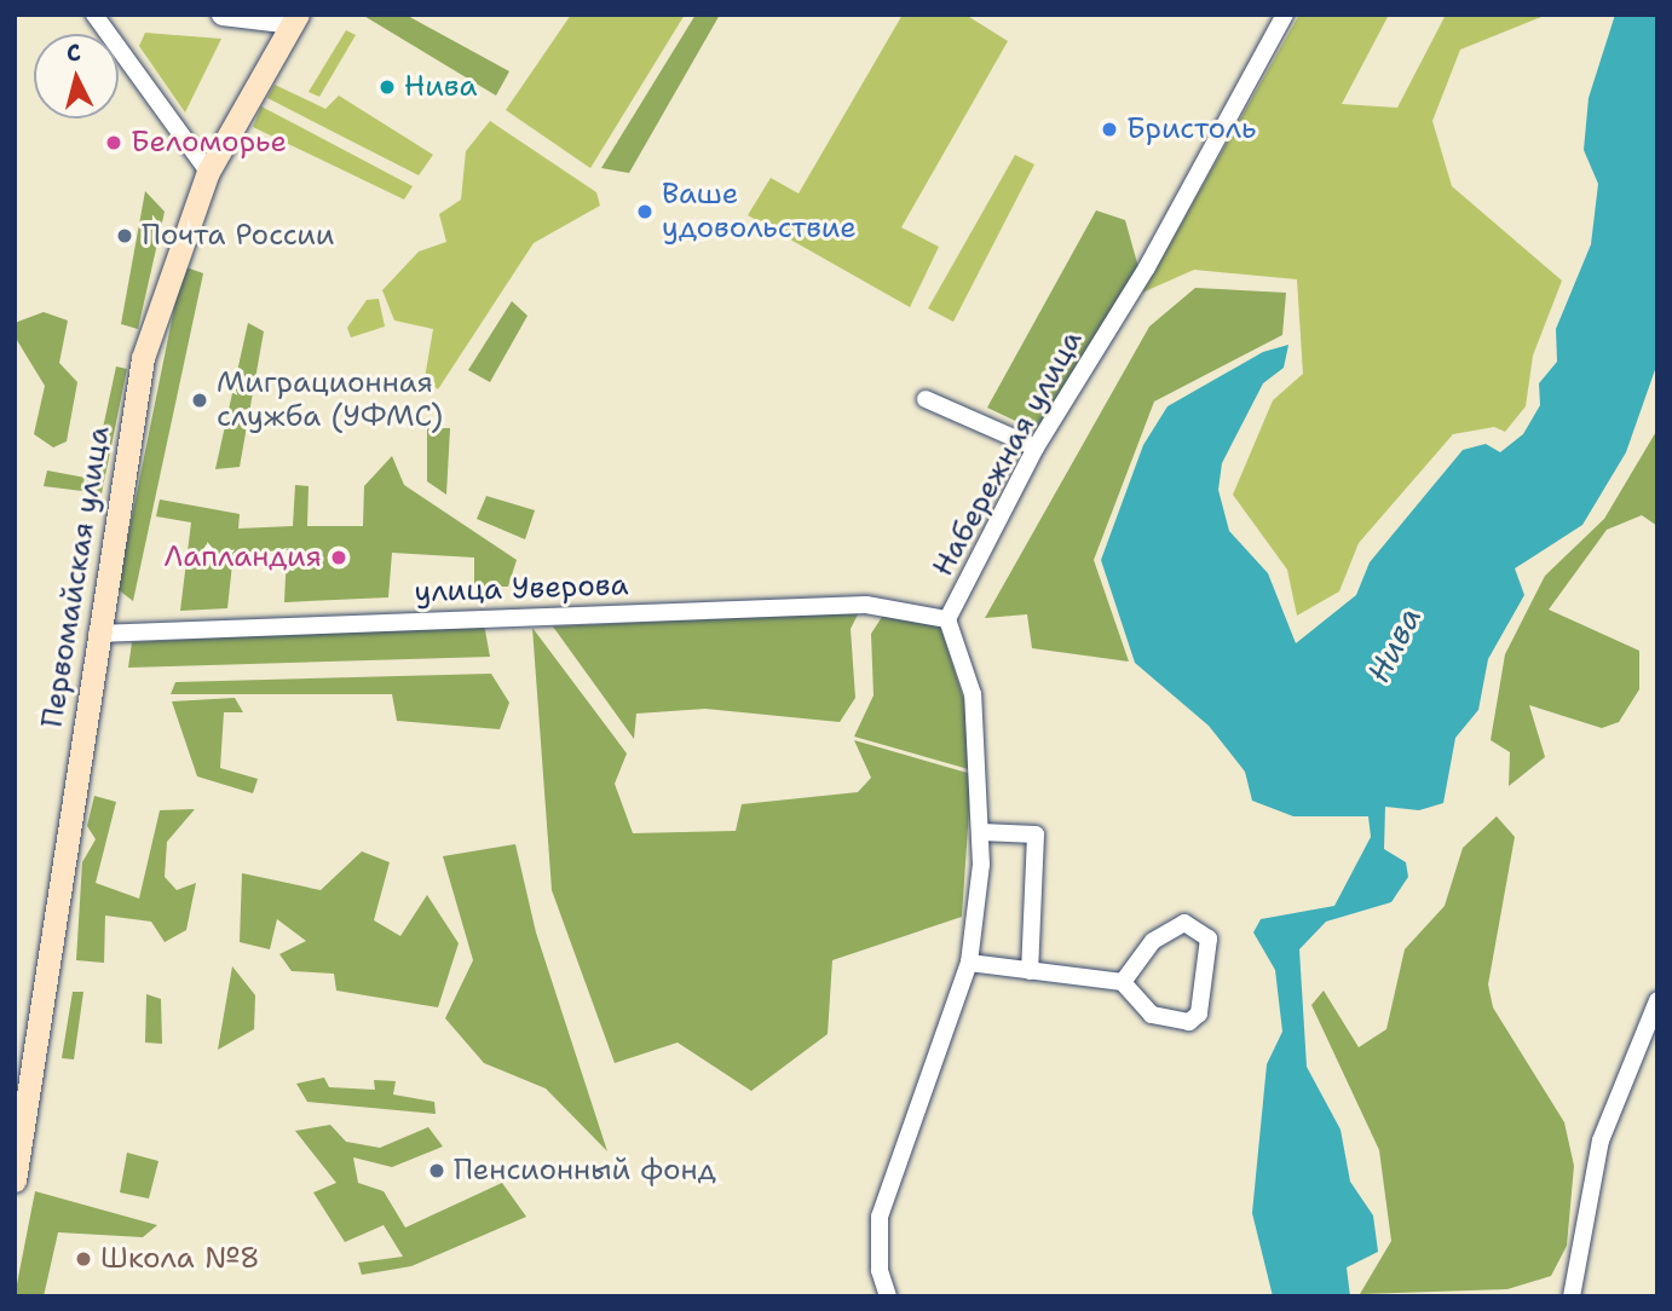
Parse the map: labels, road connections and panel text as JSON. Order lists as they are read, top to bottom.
{
  "streets": {
    "main road": ["Первомайская улица"],
    "street": ["Набережная улица", "улица Уверова"]
  },
  "crossings": [
    ["Набережная улица", "улица Уверова"],
    ["Первомайская улица", "улица Уверова"]
  ],
  "water": ["Нива"],
  "places": [
    "Нива",
    "Бристоль",
    "Беломорье",
    "Ваше удовольствие",
    "Почта России",
    "Миграционная служба (УФМС)",
    "Лапландия",
    "Пенсионный фонд",
    "Школа №8"
  ],
  "north": "top"
}
